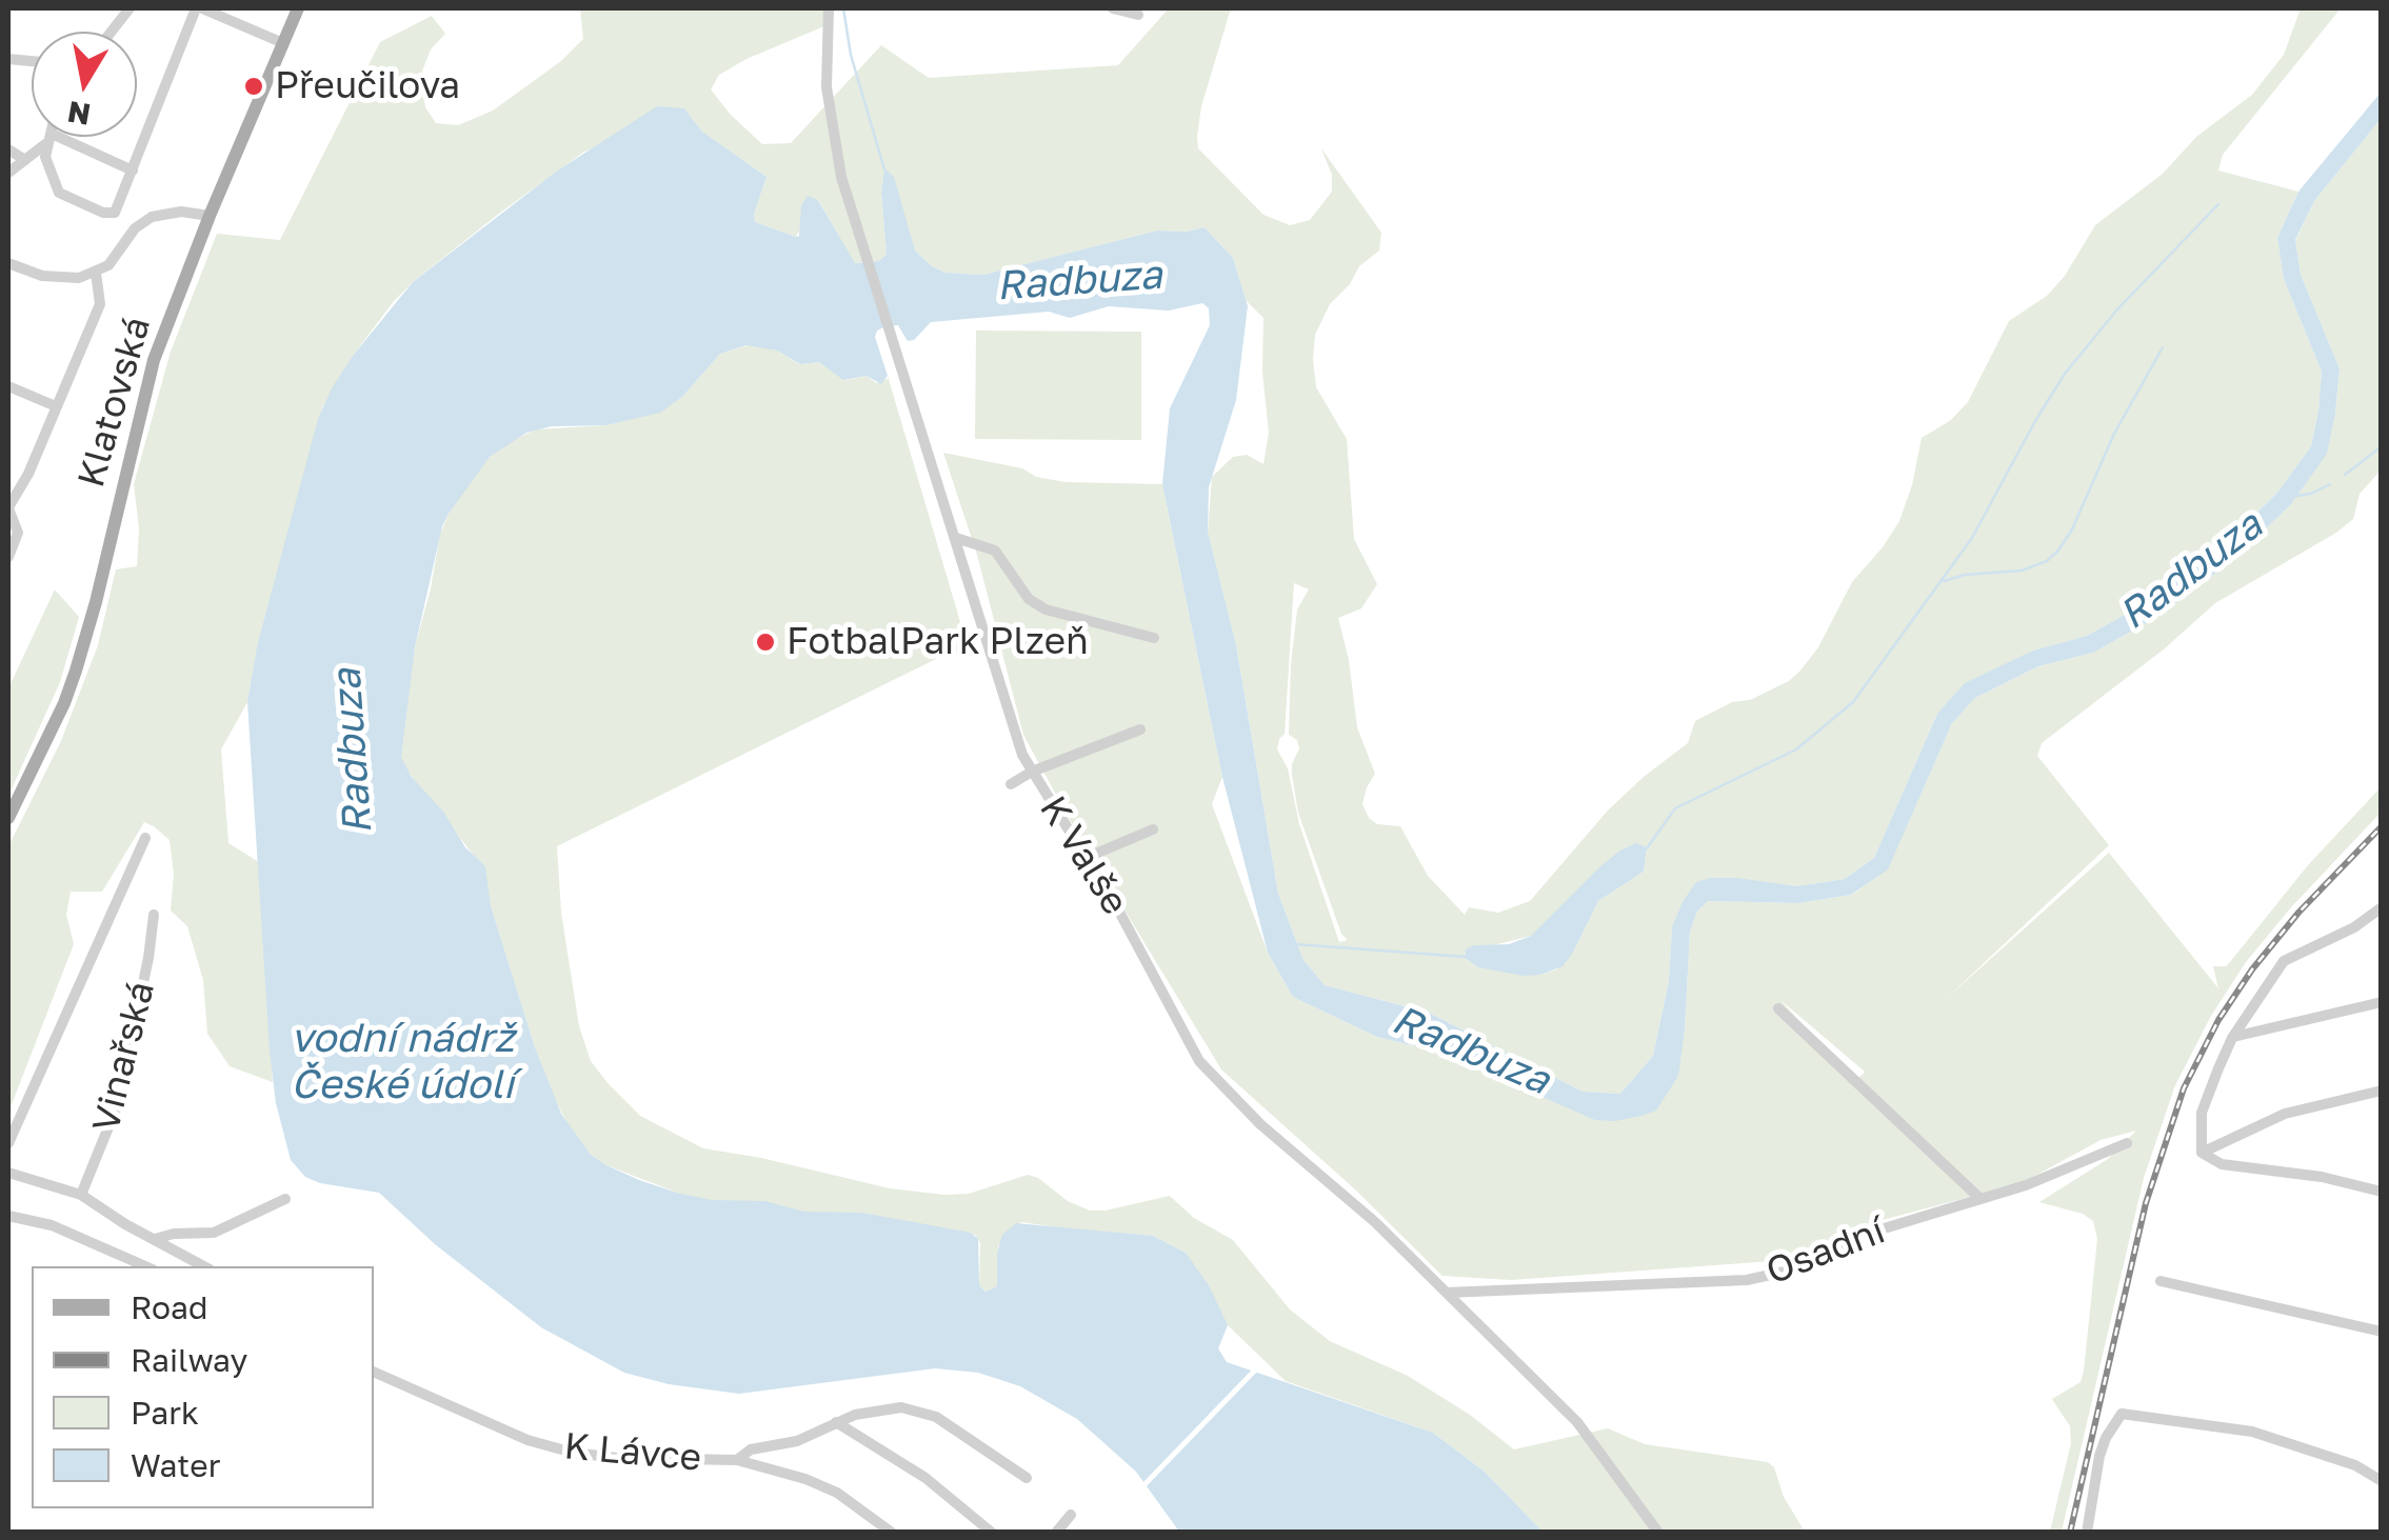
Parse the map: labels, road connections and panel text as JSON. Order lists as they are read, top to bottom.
{
  "streets": {
    "main road": ["Klatovská"],
    "street": [
      "K Valše",
      "Vinařská",
      "Osadní",
      "K Lávce"
    ]
  },
  "crossings": [
    ["K Valše", "Osadní"]
  ],
  "water": ["Radbuza", "vodní nádrž České údolí"],
  "places": ["Přeučilova", "FotbalPark Plzeň"],
  "legend": [
    "Road",
    "Railway",
    "Park",
    "Water"
  ],
  "north": "bottom"
}
